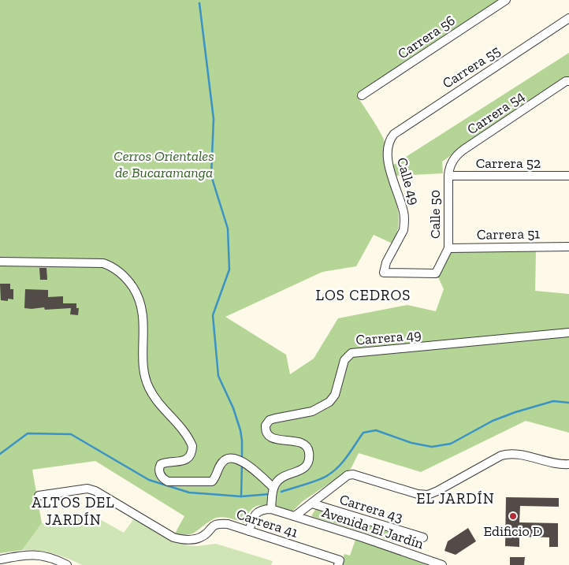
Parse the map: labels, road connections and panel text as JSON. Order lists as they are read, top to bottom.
{
  "streets": {
    "street": [
      "Carrera 56",
      "Carrera 55",
      "Carrera 54",
      "Carrera 52",
      "Calle 49",
      "Calle 50",
      "Carrera 51",
      "Carrera 49",
      "Carrera 43",
      "Carrera 41",
      "Avenida El Jardín"
    ]
  },
  "crossings": [
    ["Carrera 55", "Calle 49"],
    ["Carrera 54", "Carrera 52"],
    ["Carrera 54", "Calle 50"],
    ["Carrera 52", "Calle 50"],
    ["Calle 49", "Calle 50"],
    ["Calle 50", "Carrera 51"],
    ["Carrera 43", "Avenida El Jardín"]
  ],
  "districts": ["LOS CEDROS", "EL JARDÍN", "ALTOS DEL JARDÍN"],
  "parks": ["Cerros Orientales de Bucaramanga"],
  "places": ["Edificio D"]
}
